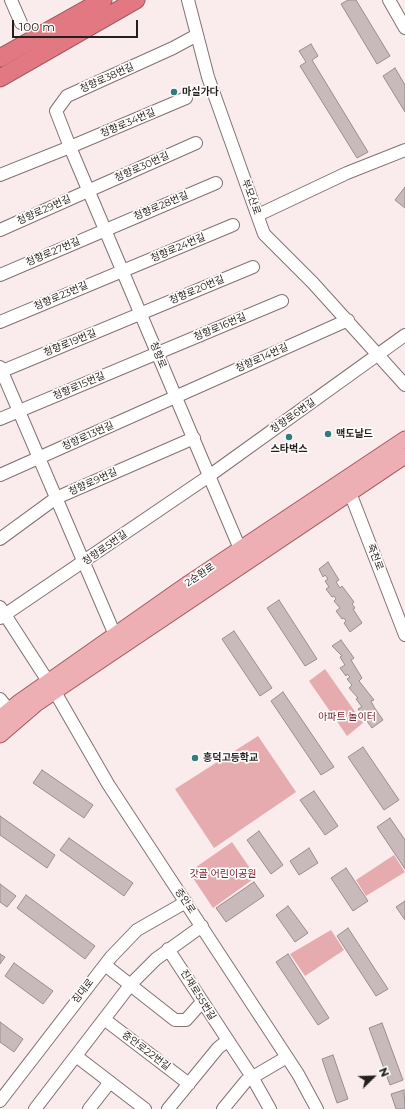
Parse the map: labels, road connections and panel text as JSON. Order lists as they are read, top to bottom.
{
  "streets": {
    "main road": ["2순환로"],
    "street": [
      "청향로38번길",
      "청향로34번길",
      "청향로30번길",
      "부모산로",
      "청향로28번길",
      "청향로29번길",
      "청향로24번길",
      "청향로27번길",
      "청향로20번길",
      "청향로23번길",
      "청향로16번길",
      "청향로19번길",
      "청향로",
      "청향로14번길",
      "청향로15번길",
      "청향로6번길",
      "청향로13번길",
      "청향로9번길",
      "청향로5번길",
      "죽천로",
      "증안로",
      "짐대로",
      "진재로55번길",
      "증안로22번길"
    ]
  },
  "crossings": [
    ["청향로38번길", "청향로34번길"],
    ["청향로38번길", "부모산로"],
    ["청향로38번길", "청향로"],
    ["청향로34번길", "청향로"],
    ["청향로30번길", "청향로29번길"],
    ["청향로30번길", "청향로"],
    ["부모산로", "청향로14번길"],
    ["부모산로", "청향로6번길"],
    ["청향로28번길", "청향로27번길"],
    ["청향로28번길", "청향로"],
    ["청향로29번길", "청향로"],
    ["청향로24번길", "청향로23번길"],
    ["청향로24번길", "청향로"],
    ["청향로27번길", "청향로"],
    ["청향로20번길", "청향로19번길"],
    ["청향로20번길", "청향로"],
    ["청향로23번길", "청향로"],
    ["청향로16번길", "청향로"],
    ["청향로16번길", "청향로15번길"],
    ["청향로19번길", "청향로"],
    ["청향로", "청향로14번길"],
    ["청향로", "청향로15번길"],
    ["청향로", "청향로6번길"],
    ["청향로", "청향로13번길"],
    ["청향로", "청향로9번길"],
    ["청향로", "청향로5번길"],
    ["청향로", "2순환로"],
    ["청향로14번길", "청향로13번길"],
    ["청향로6번길", "청향로5번길"],
    ["청향로5번길", "증안로"],
    ["죽천로", "2순환로"],
    ["2순환로", "증안로"],
    ["증안로", "짐대로"]
  ],
  "parks": ["아파트 놀이터", "갓골 어린이공원"],
  "places": [
    "마실가다",
    "맥도날드",
    "스타벅스",
    "흥덕고등학교"
  ],
  "scale_bar": "100 m",
  "north": "top right"
}
